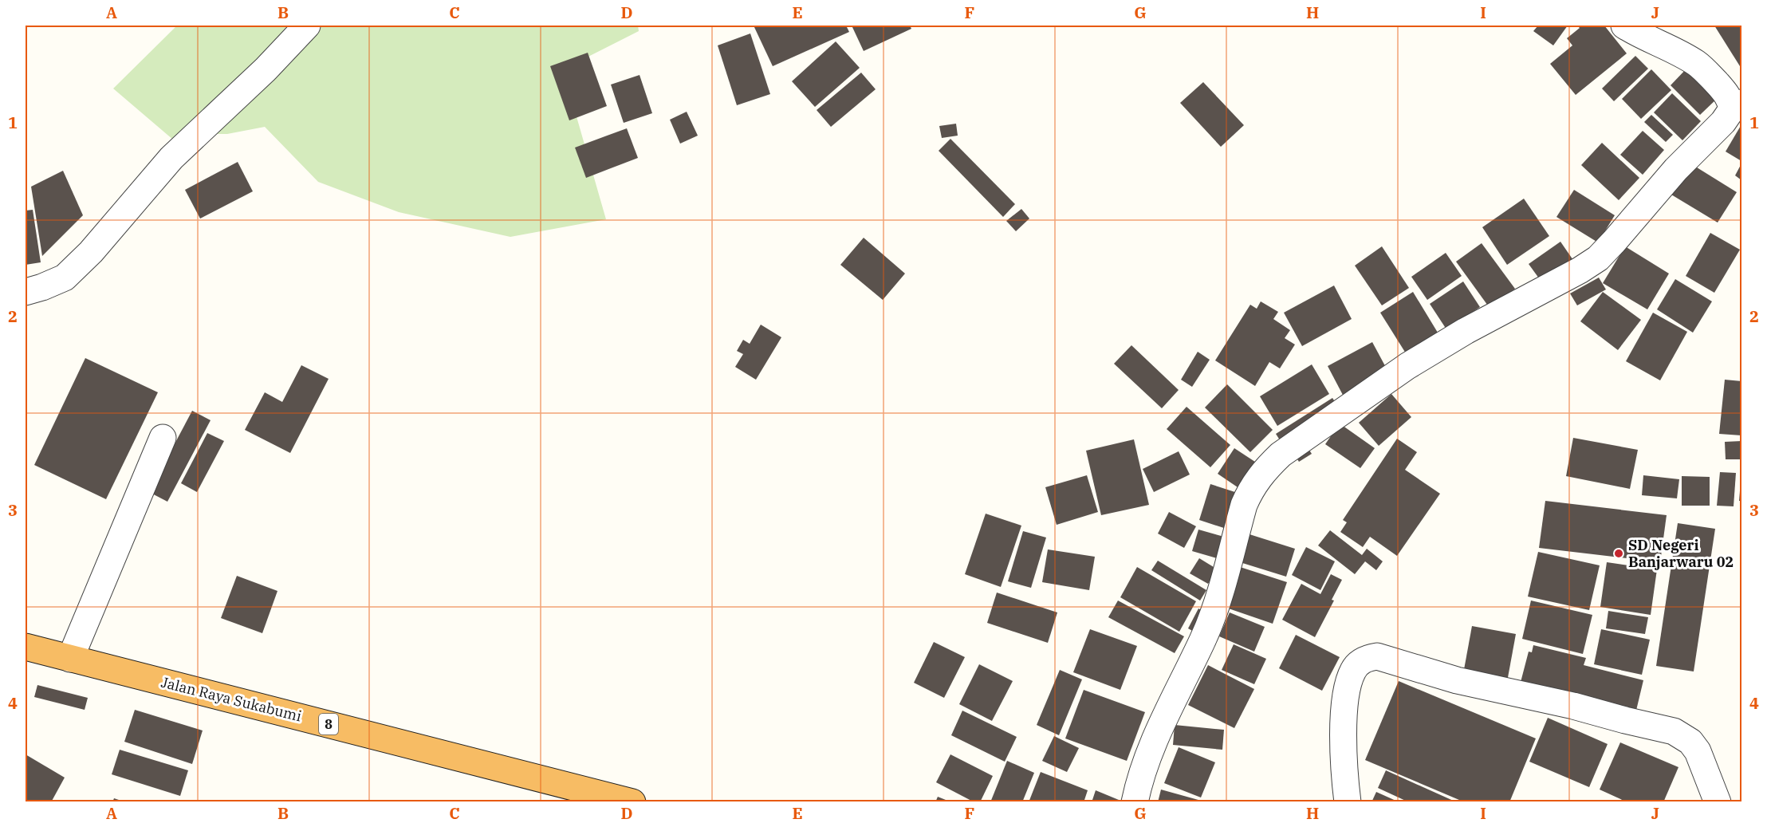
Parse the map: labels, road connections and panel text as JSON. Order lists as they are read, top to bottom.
{
  "streets": {
    "highway": ["Jalan Raya Sukabumi", "8"]
  },
  "places": ["SD Negeri Banjarwaru 02"],
  "grid": {
    "columns": [
      "A",
      "B",
      "C",
      "D",
      "E",
      "F",
      "G",
      "H",
      "I",
      "J"
    ],
    "rows": [
      "1",
      "2",
      "3",
      "4"
    ]
  }
}
